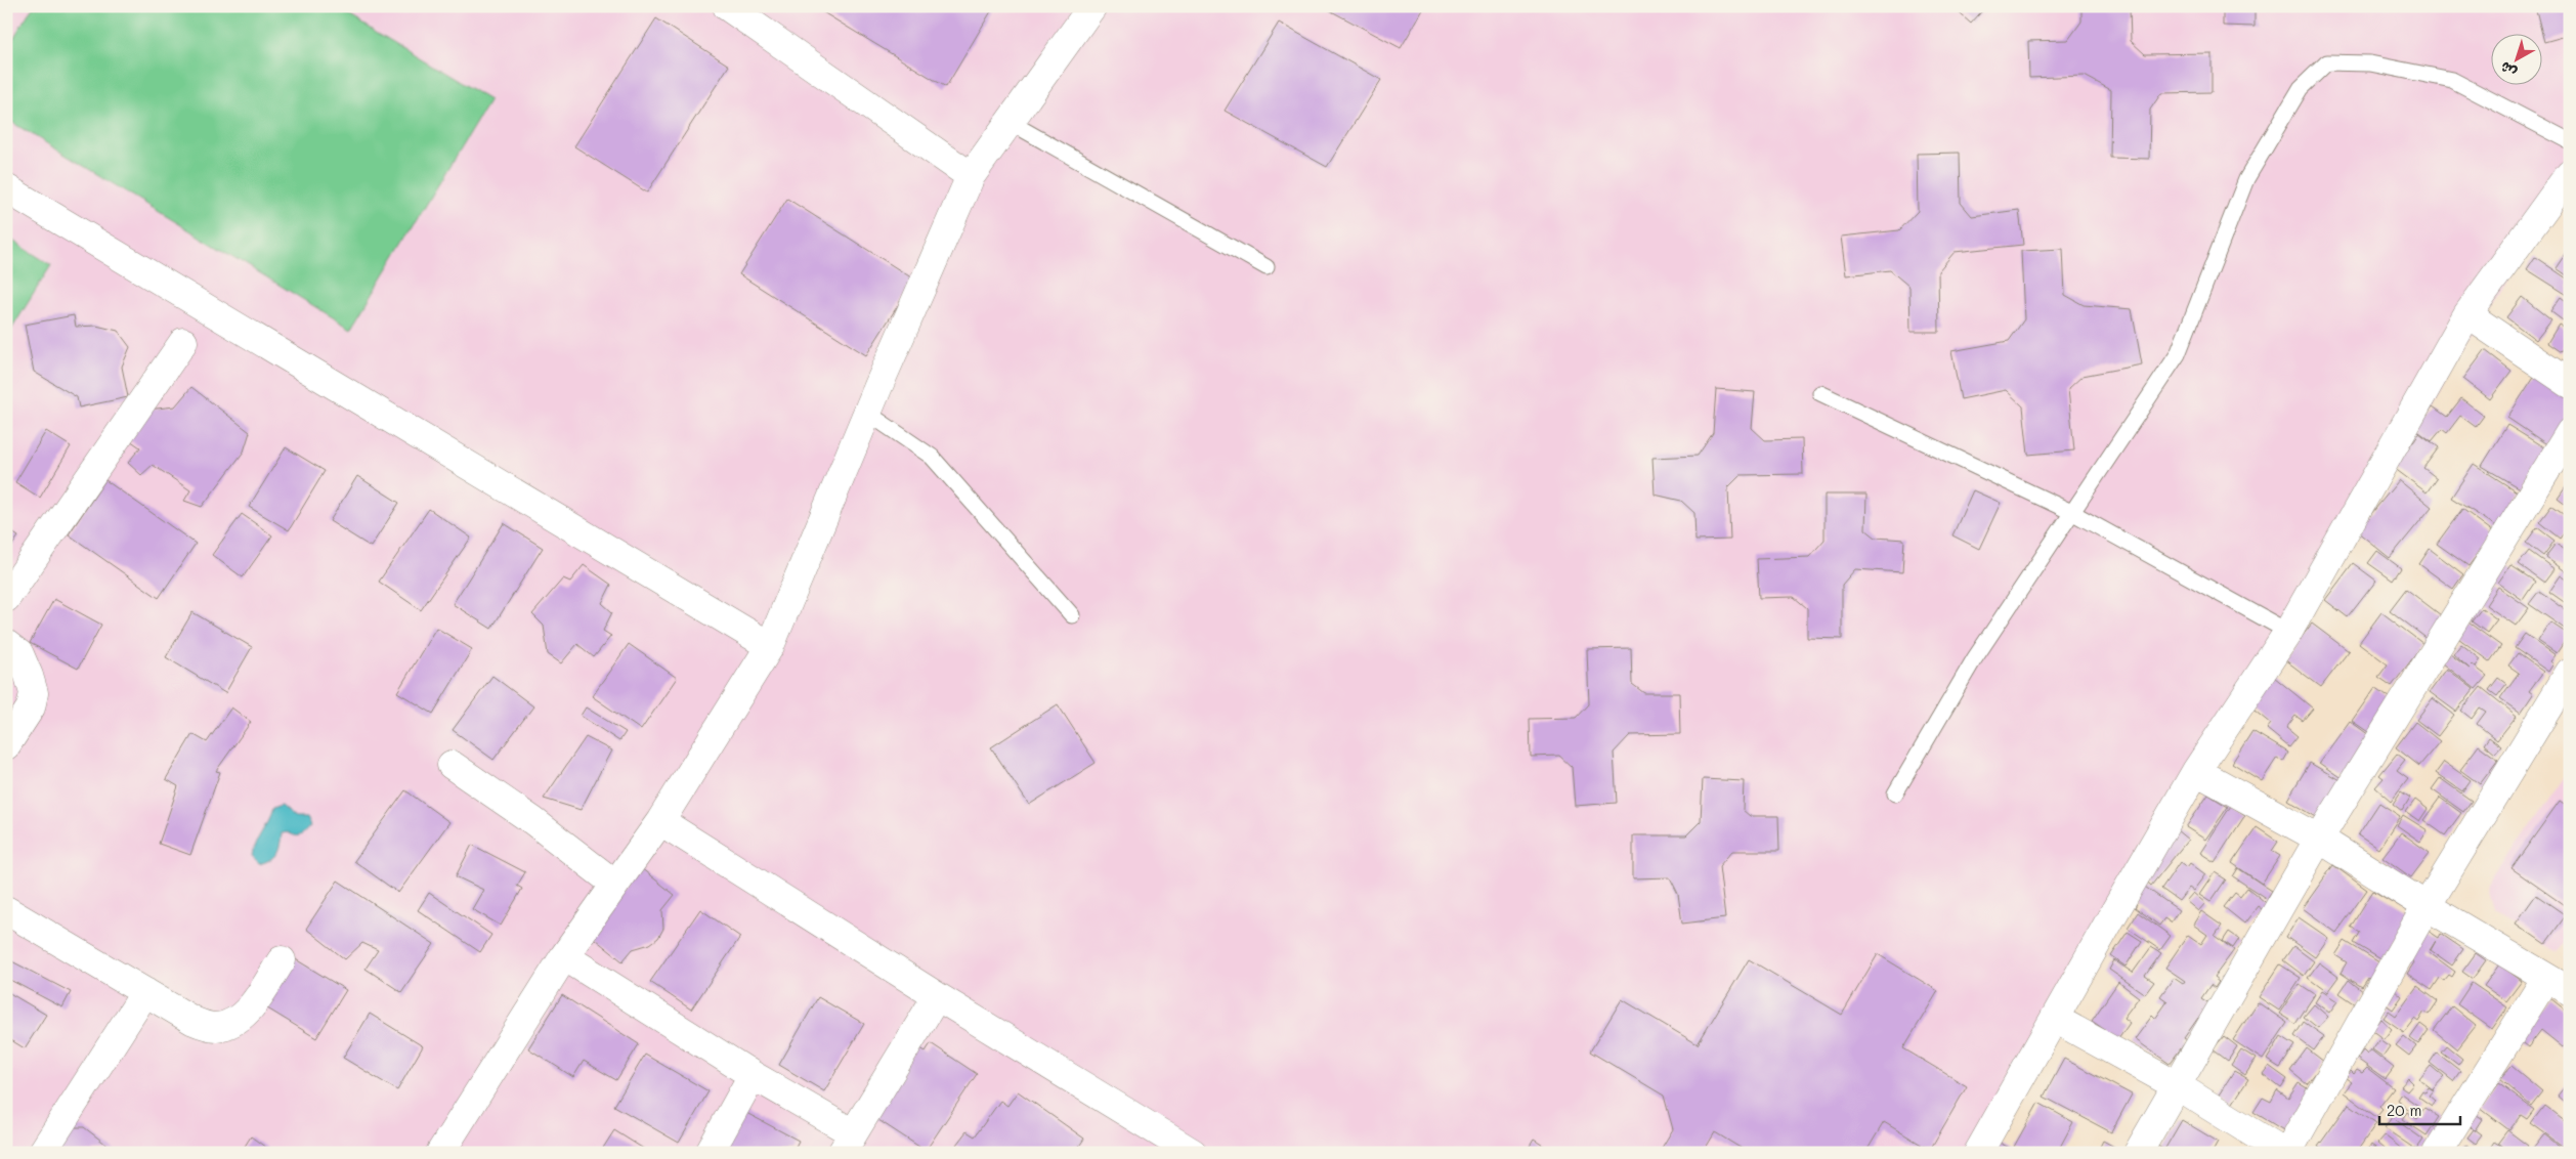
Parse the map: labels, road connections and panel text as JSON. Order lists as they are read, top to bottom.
{
  "scale_bar": "20 m",
  "north": "bottom left"
}
